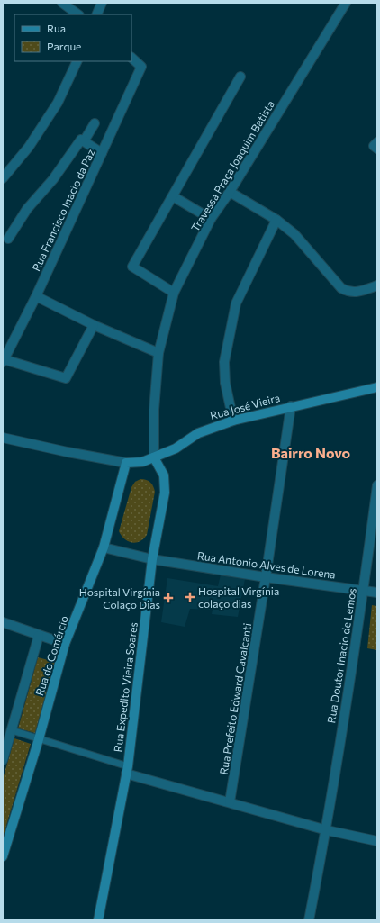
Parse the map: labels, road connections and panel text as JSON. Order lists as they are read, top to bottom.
{
  "streets": {
    "main road": ["Rua José Vieira", "Rua do Comércio", "Rua Expedito Vieira Soares"],
    "street": [
      "Travessa Praça Joaquim Batista",
      "Rua Francisco Inacio da Paz",
      "Rua Antonio Alves de Lorena",
      "Rua Doutor Inacio de Lemos",
      "Rua Prefeito Edward Cavalcanti"
    ]
  },
  "crossings": [
    ["Travessa Praça Joaquim Batista", "Rua José Vieira"],
    ["Travessa Praça Joaquim Batista", "Rua Expedito Vieira Soares"],
    ["Rua José Vieira", "Rua do Comércio"],
    ["Rua José Vieira", "Rua Expedito Vieira Soares"],
    ["Rua José Vieira", "Rua Prefeito Edward Cavalcanti"],
    ["Rua Antonio Alves de Lorena", "Rua do Comércio"],
    ["Rua Antonio Alves de Lorena", "Rua Doutor Inacio de Lemos"],
    ["Rua Antonio Alves de Lorena", "Rua Expedito Vieira Soares"],
    ["Rua Antonio Alves de Lorena", "Rua Prefeito Edward Cavalcanti"]
  ],
  "districts": ["Bairro Novo"],
  "places": {
    "health": ["Hospital Virgínia colaço dias", "Hospital Virgínia Colaço Dias"]
  },
  "legend": ["Rua", "Parque"]
}
